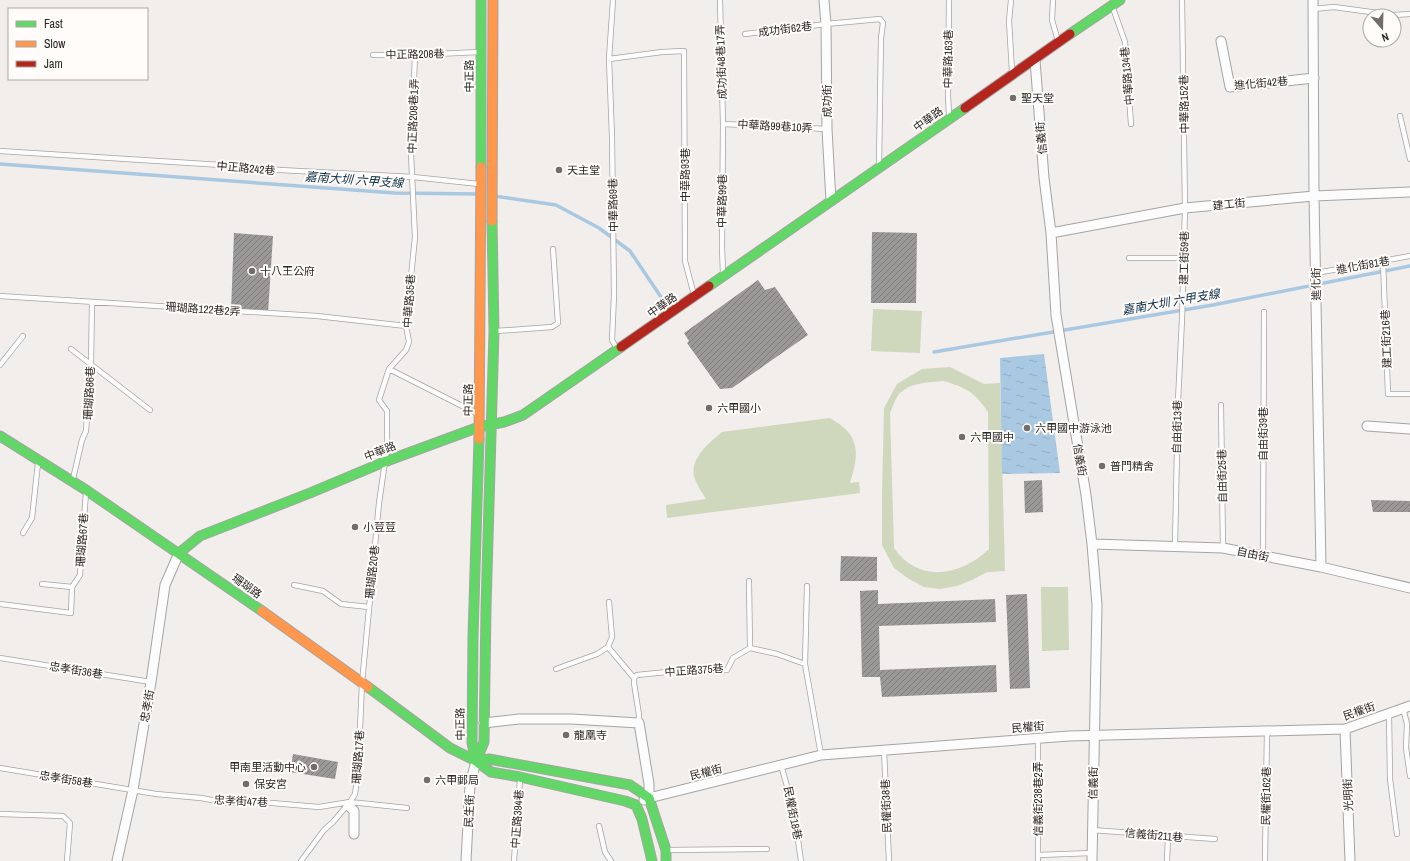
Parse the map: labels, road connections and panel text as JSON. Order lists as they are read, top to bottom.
{
  "streets": {
    "main road": ["中正路", "中華路", "珊瑚路"],
    "street": [
      "進化街42巷",
      "成功街",
      "信義街",
      "建工街",
      "進化街",
      "自由街",
      "忠孝街",
      "民權街",
      "光明街",
      "民生街"
    ],
    "lane": [
      "成功街62巷",
      "中正路208巷",
      "中華路163巷",
      "成功街48巷17弄",
      "中華路134巷",
      "中華路152巷",
      "中正路208巷1弄",
      "中華路99巷10弄",
      "中正路242巷",
      "中華路93巷",
      "中華路99巷",
      "中華路69巷",
      "建工街59巷",
      "進化街81巷",
      "中華路35巷",
      "珊瑚路122巷2弄",
      "建工街216巷",
      "珊瑚路86巷",
      "自由街13巷",
      "自由街39巷",
      "自由街25巷",
      "珊瑚路67巷",
      "珊瑚路20巷",
      "忠孝街36巷",
      "中正路375巷",
      "珊瑚路17巷",
      "忠孝街58巷",
      "民權街162巷",
      "信義街238巷2弄",
      "忠孝街47巷",
      "民權街38巷",
      "民權街18巷",
      "中正路394巷",
      "信義街211巷"
    ]
  },
  "crossings": [
    ["成功街62巷", "成功街"],
    ["成功街62巷", "中華路"],
    ["中正路208巷", "中正路"],
    ["中正路208巷", "中正路208巷1弄"],
    ["中華路163巷", "中華路"],
    ["成功街48巷17弄", "中華路99巷10弄"],
    ["成功街48巷17弄", "中華路99巷"],
    ["中正路", "中華路"],
    ["中正路", "中正路242巷"],
    ["中正路", "珊瑚路"],
    ["中正路", "民生街"],
    ["中華路134巷", "中華路"],
    ["進化街42巷", "進化街"],
    ["成功街", "中華路"],
    ["成功街", "中華路99巷10弄"],
    ["中華路152巷", "建工街"],
    ["中華路152巷", "建工街59巷"],
    ["中正路208巷1弄", "中正路242巷"],
    ["中正路208巷1弄", "中華路35巷"],
    ["中華路", "信義街"],
    ["中華路", "中華路93巷"],
    ["中華路", "中華路99巷"],
    ["中華路", "中華路69巷"],
    ["中華路", "中華路35巷"],
    ["中華路", "珊瑚路20巷"],
    ["中華路", "珊瑚路"],
    ["中華路", "忠孝街"],
    ["中華路99巷10弄", "中華路99巷"],
    ["信義街", "建工街"],
    ["信義街", "自由街"],
    ["信義街", "民權街"],
    ["信義街", "信義街211巷"],
    ["中正路242巷", "中華路35巷"],
    ["中華路93巷", "中華路69巷"],
    ["建工街", "建工街59巷"],
    ["建工街", "進化街"],
    ["建工街59巷", "自由街13巷"],
    ["進化街81巷", "進化街"],
    ["進化街81巷", "建工街216巷"],
    ["進化街", "自由街"],
    ["中華路35巷", "珊瑚路122巷2弄"],
    ["中華路35巷", "珊瑚路20巷"],
    ["珊瑚路122巷2弄", "珊瑚路86巷"],
    ["珊瑚路86巷", "珊瑚路"],
    ["自由街13巷", "自由街"],
    ["自由街39巷", "自由街"],
    ["自由街25巷", "自由街"],
    ["珊瑚路67巷", "珊瑚路"],
    ["珊瑚路20巷", "珊瑚路"],
    ["珊瑚路20巷", "珊瑚路17巷"],
    ["珊瑚路", "忠孝街"],
    ["珊瑚路", "珊瑚路17巷"],
    ["珊瑚路", "民生街"],
    ["忠孝街36巷", "忠孝街"],
    ["忠孝街", "忠孝街58巷"],
    ["忠孝街", "忠孝街47巷"],
    ["民權街", "光明街"],
    ["民權街", "民權街162巷"],
    ["民權街", "信義街238巷2弄"],
    ["民權街", "民權街38巷"],
    ["民權街", "民權街18巷"],
    ["珊瑚路17巷", "忠孝街47巷"],
    ["忠孝街58巷", "忠孝街47巷"]
  ],
  "water": ["嘉南大圳 六甲支線"],
  "places": [
    "聖天堂",
    "天主堂",
    "十八王公府",
    "六甲國小",
    "六甲國中游泳池",
    "六甲國中",
    "普門精舍",
    "小荳荳",
    "龍凰寺",
    "甲南里活動中心",
    "六甲郵局",
    "保安宮"
  ],
  "legend": ["Fast", "Slow", "Jam"],
  "north": "bottom"
}
